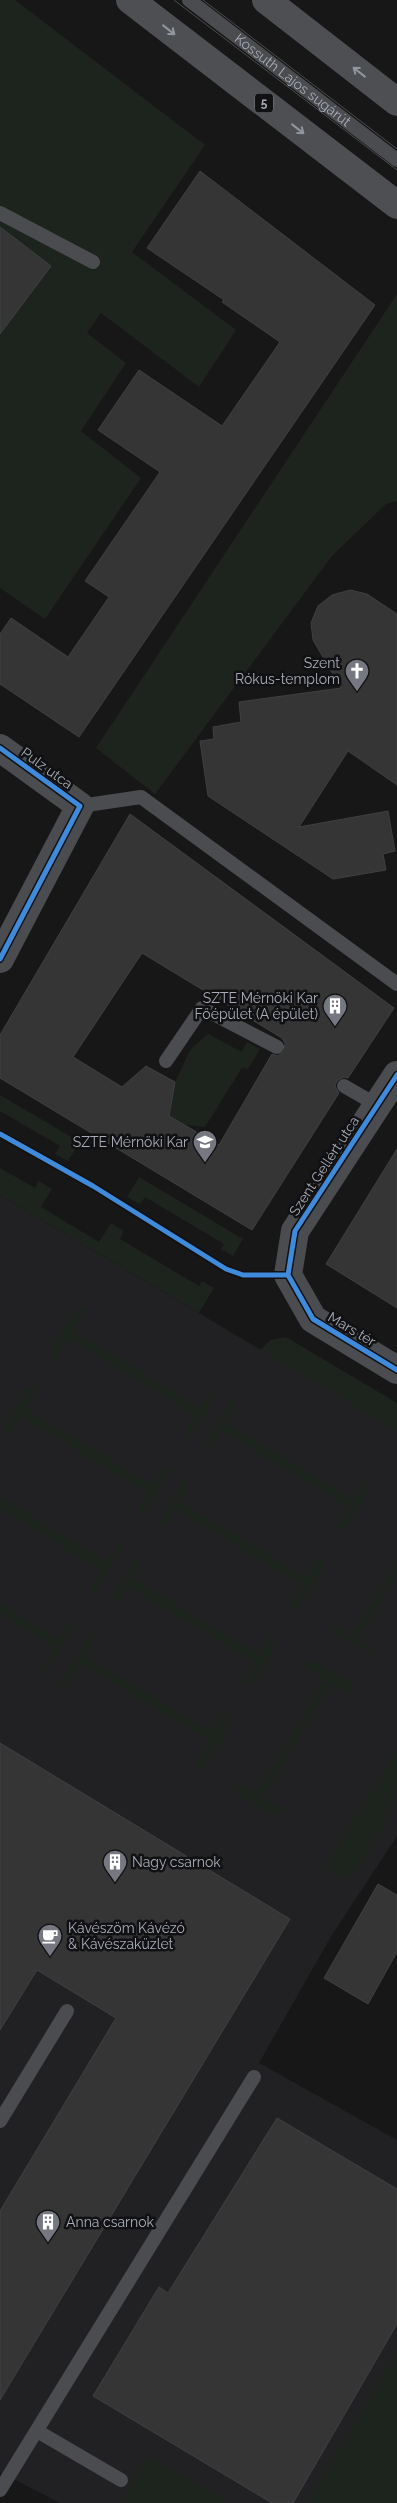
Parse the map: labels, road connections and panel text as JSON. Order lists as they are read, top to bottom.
{
  "streets": {
    "main road": ["5"],
    "street": ["Pulz utca", "Szent Gellért utca", "Mars tér"],
    "lane": ["Kossuth Lajos sugárút"]
  },
  "crossings": [
    ["Szent Gellért utca", "Mars tér"]
  ],
  "places": {
    "church": ["Szent Rókus-templom"],
    "building": ["SZTE Mérnöki Kar Főépület (A épület)", "Nagy csarnok", "Anna csarnok"],
    "school or university": ["SZTE Mérnöki Kar"],
    "cafe": ["Kávészöm Kávézó & Kávészaküzlet"]
  }
}
